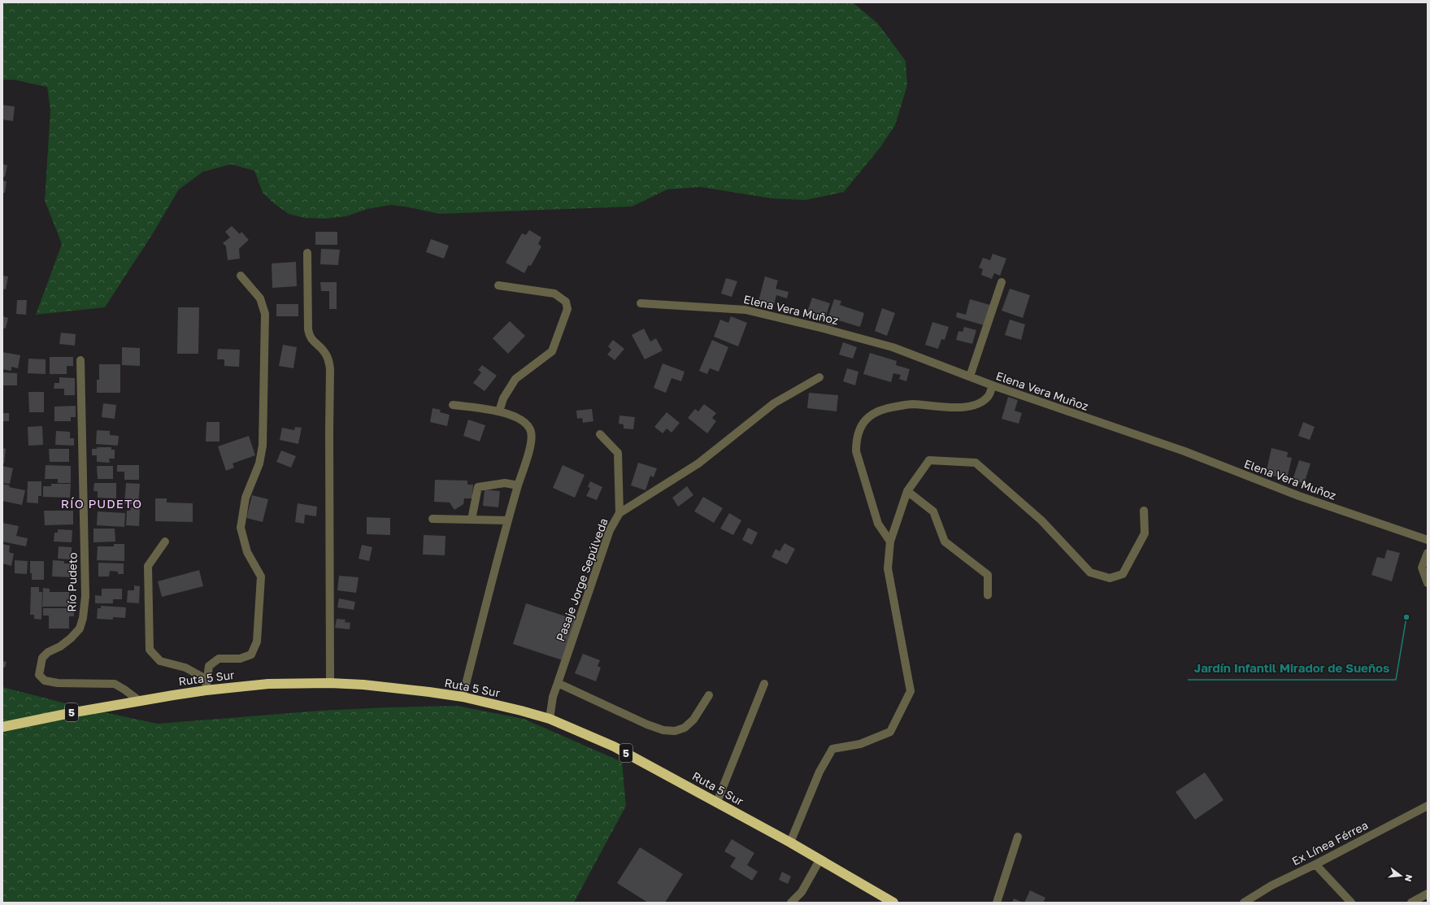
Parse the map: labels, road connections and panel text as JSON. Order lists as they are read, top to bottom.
{
  "streets": {
    "highway": ["Ruta 5 Sur", "5"],
    "street": [
      "Elena Vera Muñoz",
      "Pasaje Jorge Sepúlveda",
      "Río Pudeto",
      "Ex Línea Férrea"
    ]
  },
  "crossings": [
    ["Pasaje Jorge Sepúlveda", "Ruta 5 Sur"],
    ["Río Pudeto", "Ruta 5 Sur"]
  ],
  "districts": ["RÍO PUDETO"],
  "places": ["Jardín Infantil Mirador de Sueños"],
  "north": "right"
}
